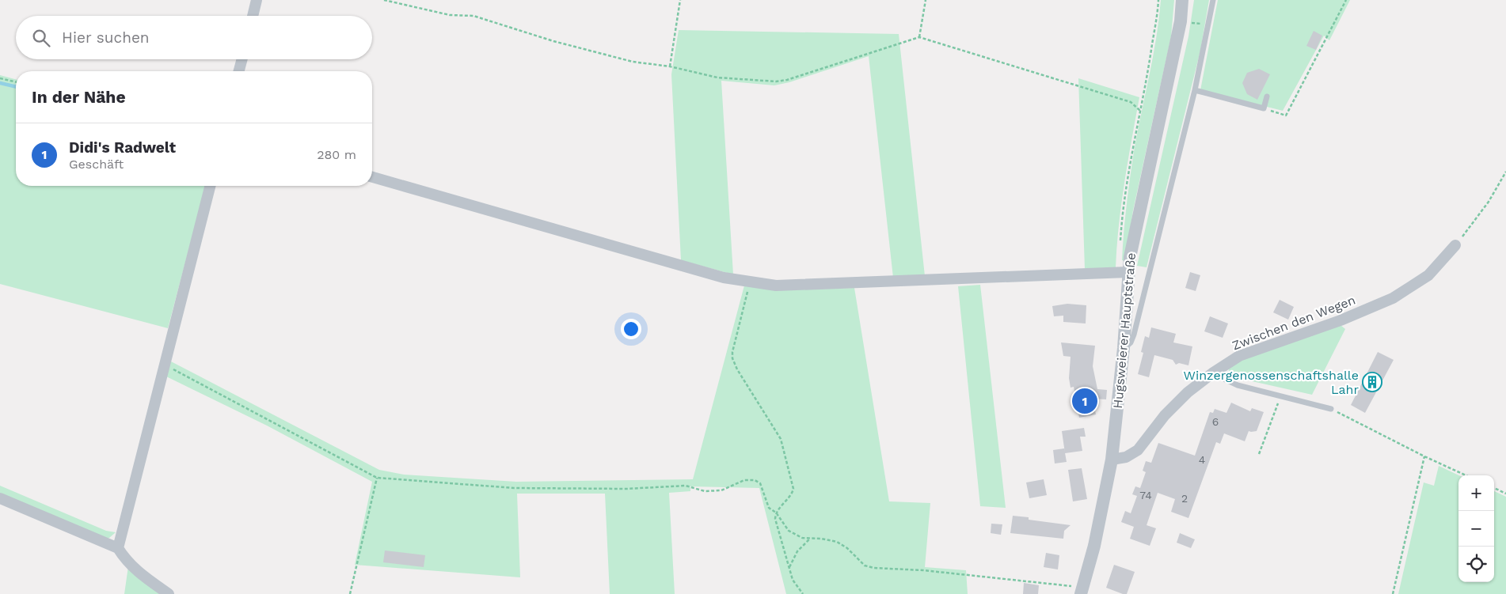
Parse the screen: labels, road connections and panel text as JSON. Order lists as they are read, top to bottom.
{
  "streets": {
    "street": ["Zwischen den Wegen", "Hugsweierer Hauptstraße"]
  },
  "crossings": [
    ["Zwischen den Wegen", "Hugsweierer Hauptstraße"]
  ],
  "places": {
    "building": ["Winzergenossenschaftshalle Lahr"]
  },
  "house_numbers": [
    "6",
    "4",
    "74",
    "2"
  ],
  "page": {
    "search": "Hier suchen",
    "heading": "In der Nähe",
    "list": [
      {
        "mark": "1",
        "name": "Didi's Radwelt",
        "note": "Geschäft",
        "value": "280 m"
      }
    ],
    "pins": "1",
    "map_buttons": ["+", "−"]
  }
}
